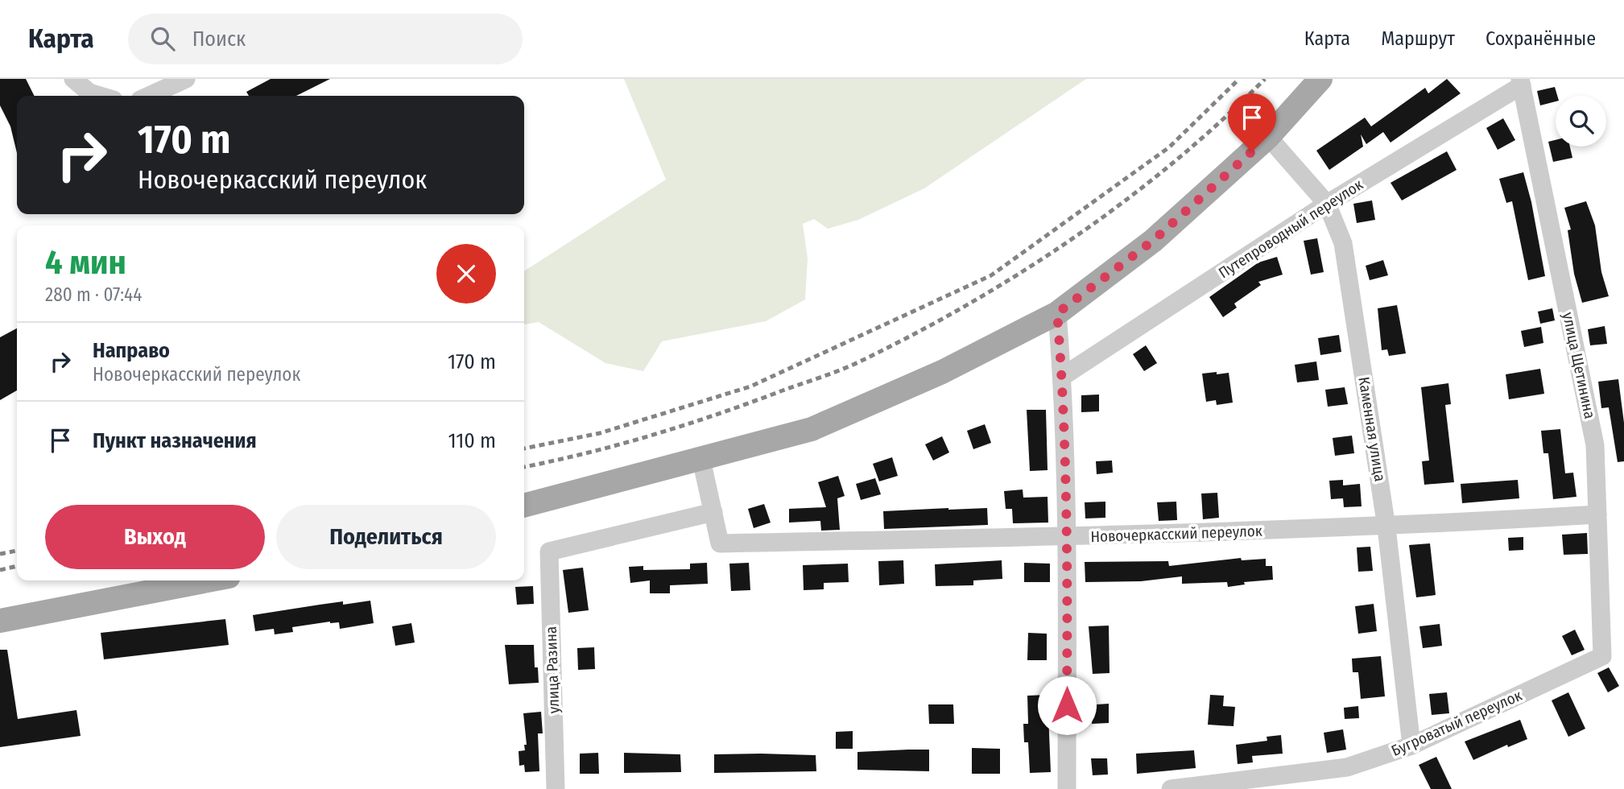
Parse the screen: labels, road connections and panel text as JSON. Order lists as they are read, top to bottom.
{
  "streets": {
    "street": [
      "Путепроводный переулок",
      "улица Щетинина",
      "Каменная улица",
      "Новочеркасский переулок",
      "улица Разина",
      "Бугроватый переулок"
    ]
  },
  "crossings": [
    ["Путепроводный переулок", "улица Щетинина"],
    ["Путепроводный переулок", "Каменная улица"],
    ["улица Щетинина", "Новочеркасский переулок"],
    ["улица Щетинина", "Бугроватый переулок"],
    ["Каменная улица", "Новочеркасский переулок"],
    ["Каменная улица", "Бугроватый переулок"],
    ["Новочеркасский переулок", "улица Разина"]
  ],
  "page": {
    "header": "Карта",
    "search": "Поиск",
    "nav": ["Карта", "Маршрут", "Сохранённые"],
    "turn": ["170 m", "Новочеркасский переулок"],
    "heading": ["4 мин", "280 m · 07:44"],
    "list": [
      {
        "name": "Направо",
        "note": "Новочеркасский переулок",
        "value": "170 m"
      },
      {
        "name": "Пункт назначения",
        "value": "110 m"
      }
    ],
    "buttons": ["Выход", "Поделиться"]
  }
}
